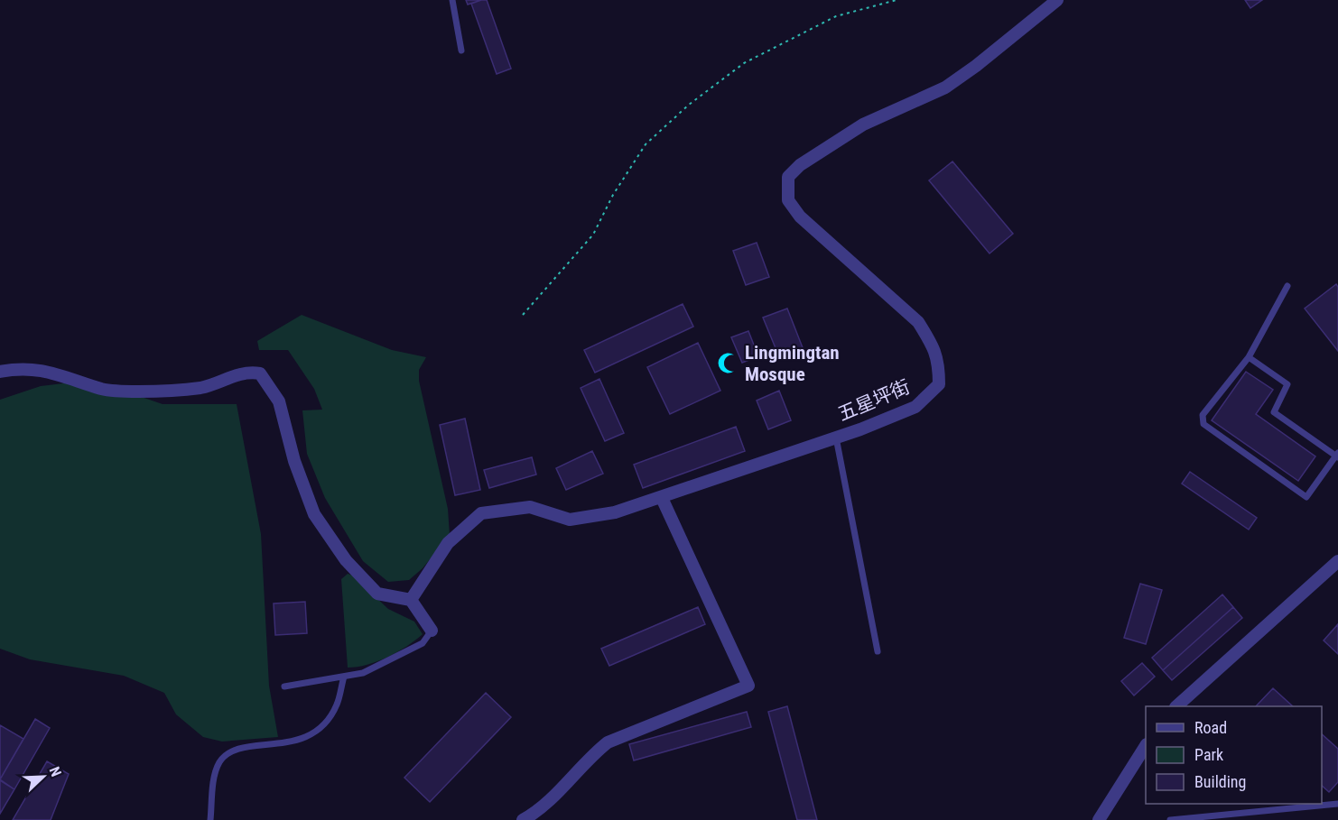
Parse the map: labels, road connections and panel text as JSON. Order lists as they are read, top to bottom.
{
  "streets": {
    "street": ["五星坪街"]
  },
  "places": {
    "mosque": ["Lingmingtan Mosque"]
  },
  "legend": ["Road", "Park", "Building"],
  "north": "top right"
}
